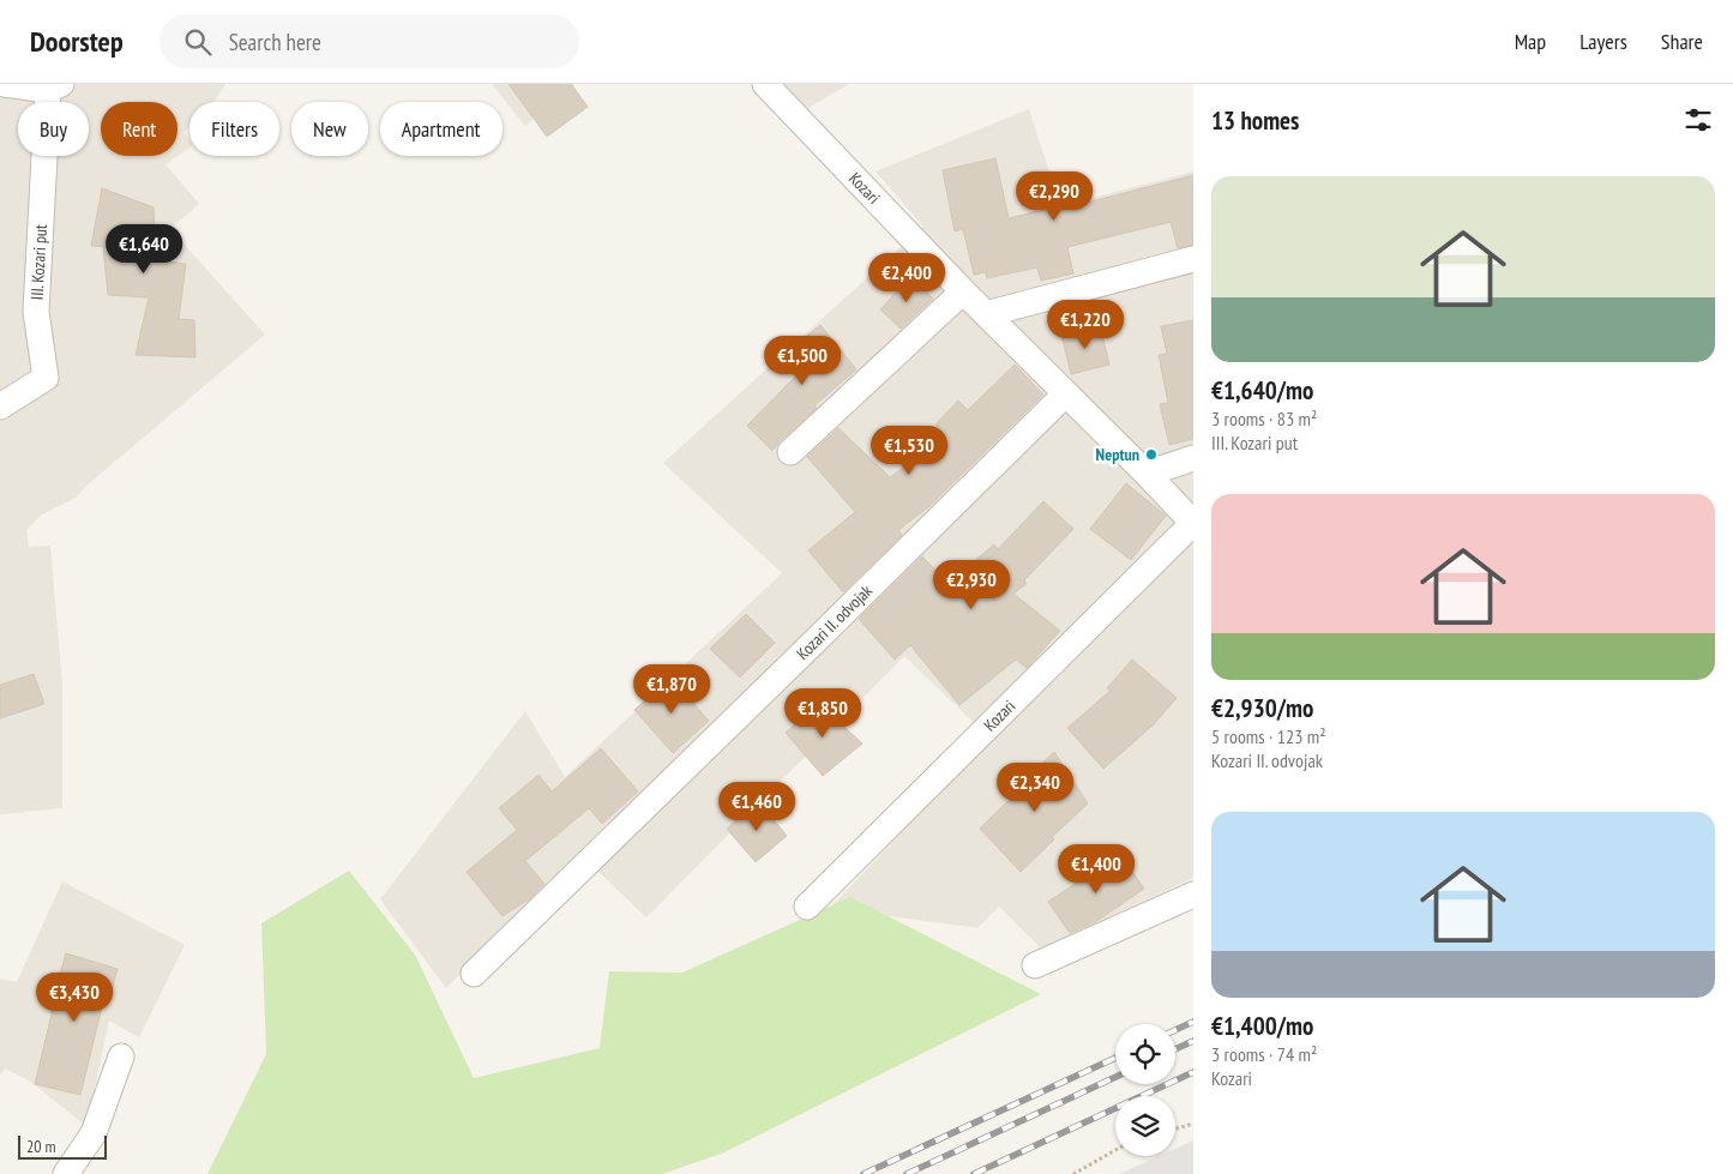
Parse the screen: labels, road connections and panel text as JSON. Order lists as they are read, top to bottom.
{
  "streets": {
    "street": ["Kozari", "III. Kozari put", "Kozari II. odvojak"]
  },
  "crossings": [
    ["Kozari", "Kozari II. odvojak"]
  ],
  "places": ["Neptun"],
  "scale_bar": "20 m",
  "page": {
    "header": "Doorstep",
    "search": "Search here",
    "nav": ["Map", "Layers", "Share"],
    "heading": "13 homes",
    "chip": [
      "Buy",
      "Rent",
      "Filters",
      "New",
      "Apartment"
    ],
    "list": [
      {
        "name": "€1,640/mo",
        "note": "3 rooms · 83 m² · III. Kozari put"
      },
      {
        "name": "€2,930/mo",
        "note": "5 rooms · 123 m² · Kozari II. odvojak"
      },
      {
        "name": "€1,400/mo",
        "note": "3 rooms · 74 m² · Kozari"
      }
    ],
    "price": [
      "€2,290",
      "€1,640",
      "€2,400",
      "€1,220",
      "€1,500",
      "€1,530",
      "€2,930",
      "€1,870",
      "€1,850",
      "€2,340",
      "€1,460",
      "€1,400",
      "€3,430"
    ],
    "scale": "20 m"
  }
}
